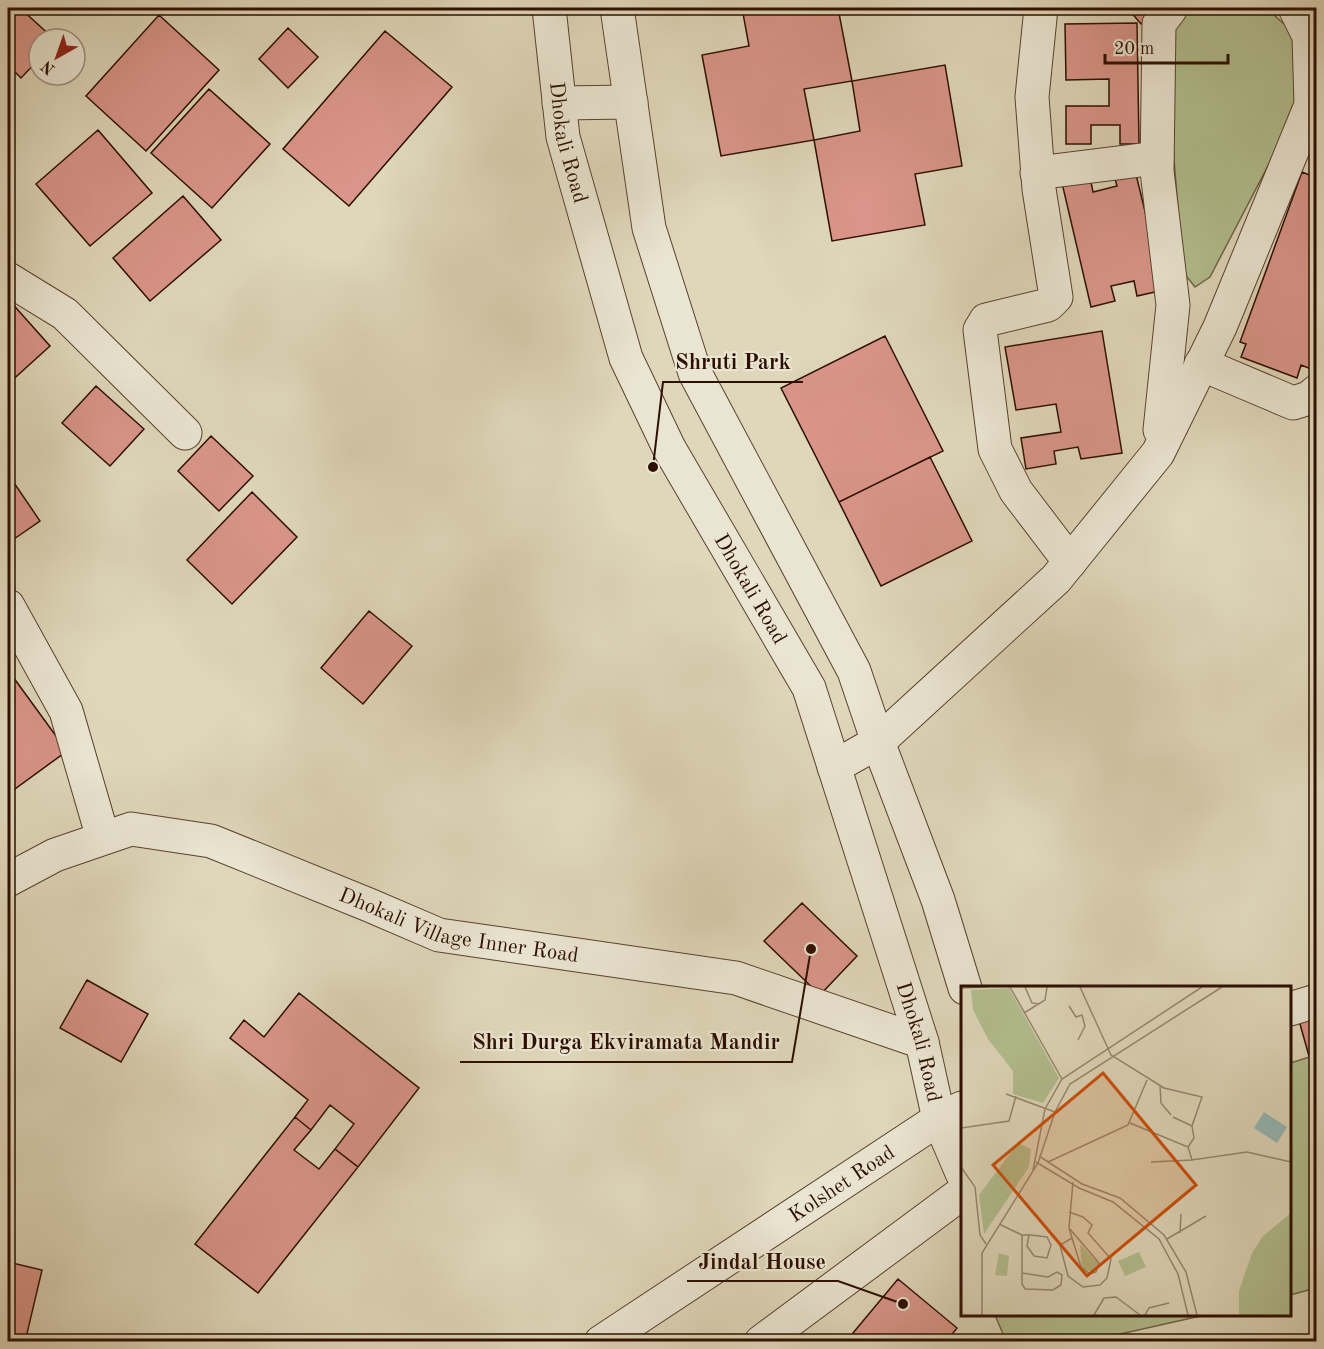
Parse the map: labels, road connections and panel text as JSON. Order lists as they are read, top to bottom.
{
  "streets": {
    "street": ["Dhokali Road", "Dhokali Village Inner Road", "Kolshet Road"]
  },
  "crossings": [
    ["Dhokali Road", "Dhokali Village Inner Road"],
    ["Dhokali Road", "Kolshet Road"]
  ],
  "places": ["Shruti Park", "Shri Durga Ekviramata Mandir", "Jindal House"],
  "scale_bar": "20 m",
  "north": "bottom left"
}
